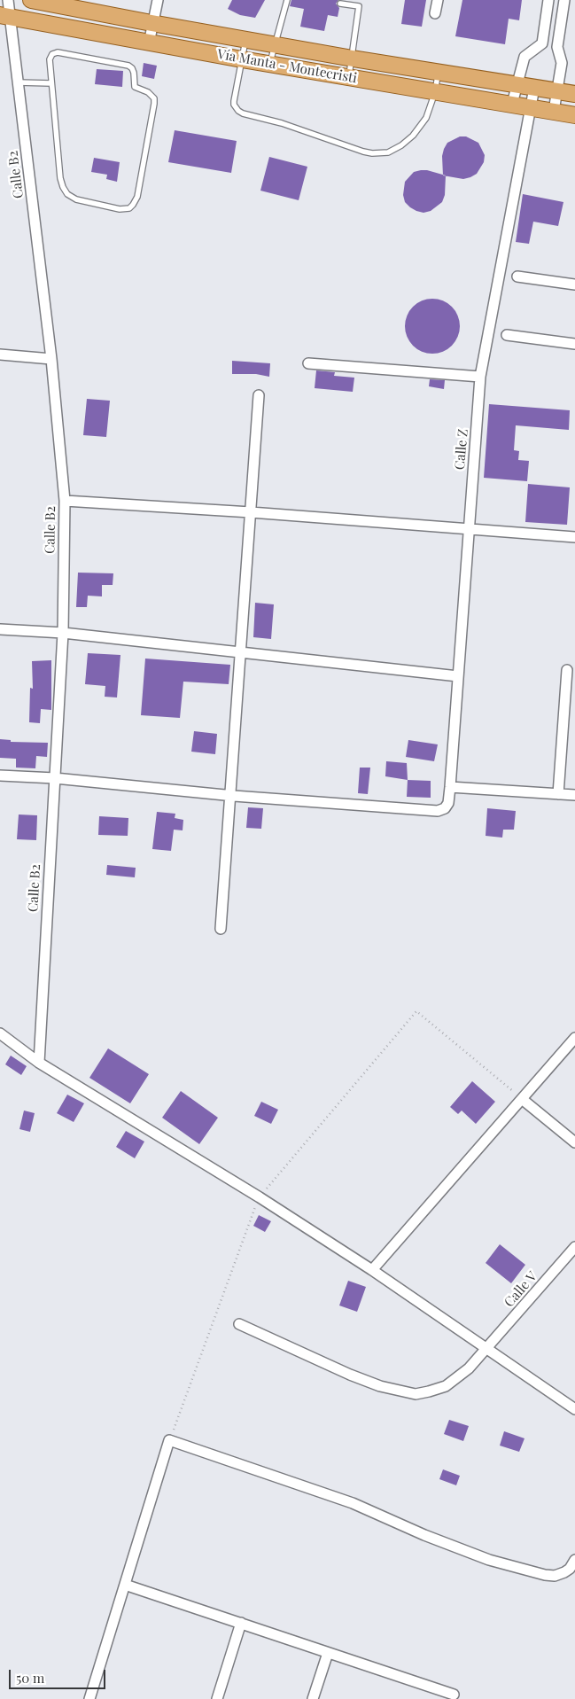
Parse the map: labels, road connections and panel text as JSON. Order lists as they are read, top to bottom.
{
  "streets": {
    "main road": ["Vía Manta - Montecristi"],
    "street": ["Calle B2", "Calle Z", "Calle V"]
  },
  "crossings": [
    ["Vía Manta - Montecristi", "Calle B2"],
    ["Vía Manta - Montecristi", "Calle Z"]
  ],
  "scale_bar": "50 m"
}
